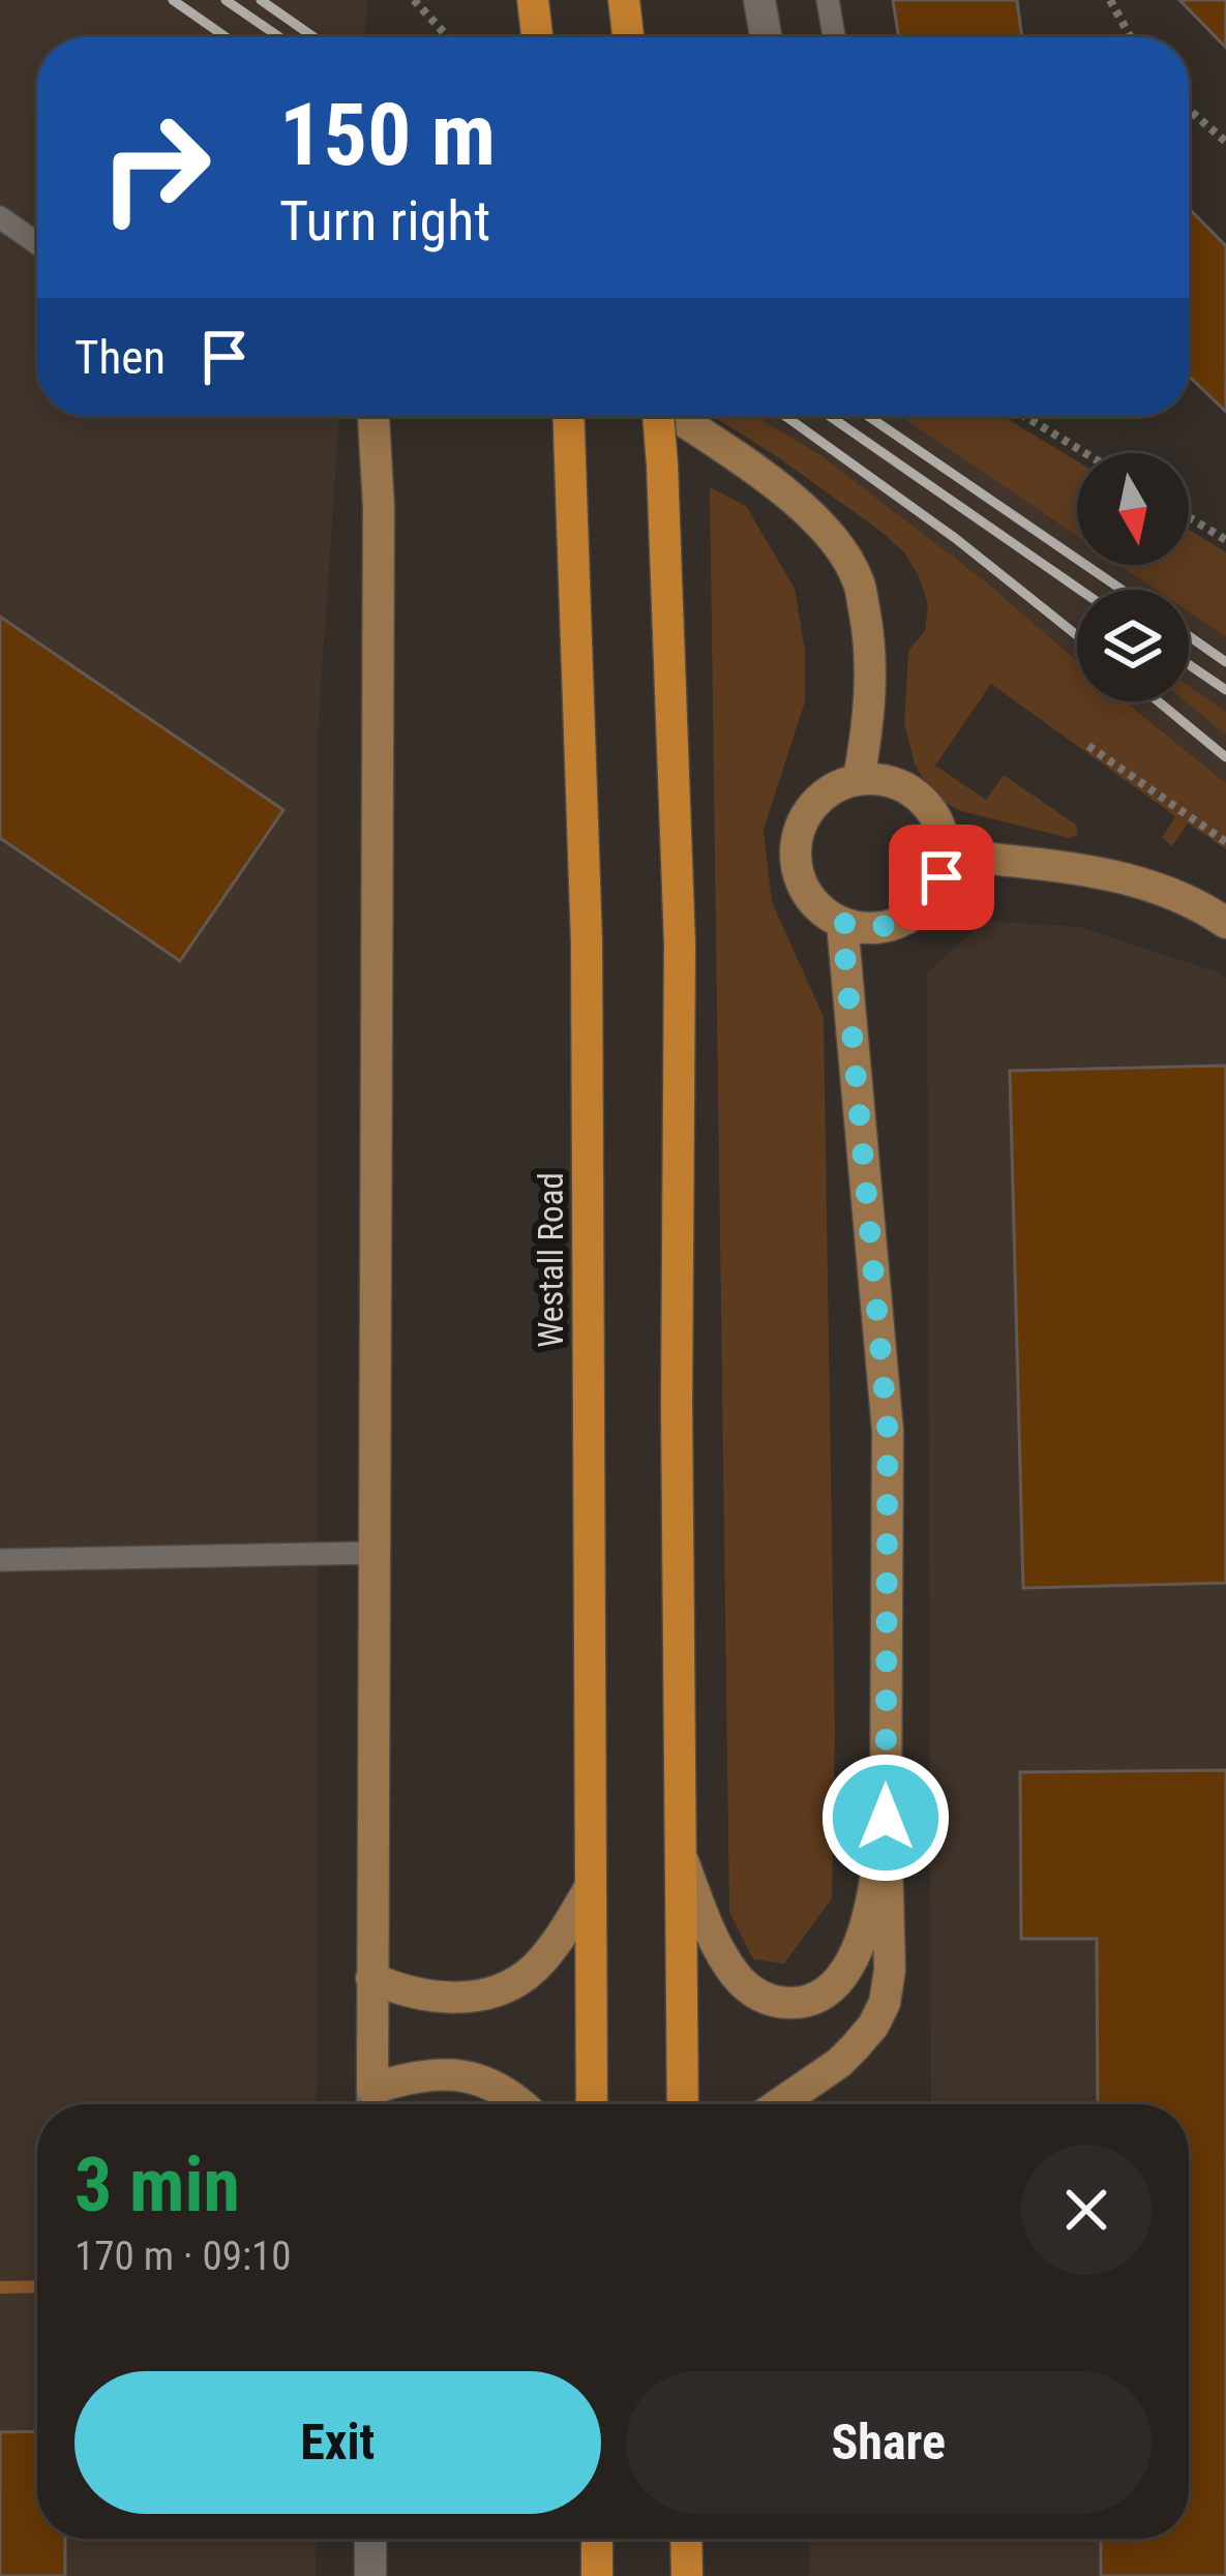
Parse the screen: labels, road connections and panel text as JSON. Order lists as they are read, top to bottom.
{
  "streets": {
    "main road": ["Westall Road"]
  },
  "north": "bottom",
  "page": {
    "turn": ["150 m", "Turn right"],
    "then": "Then",
    "heading": ["3 min", "170 m · 09:10"],
    "buttons": ["Exit", "Share"]
  }
}
